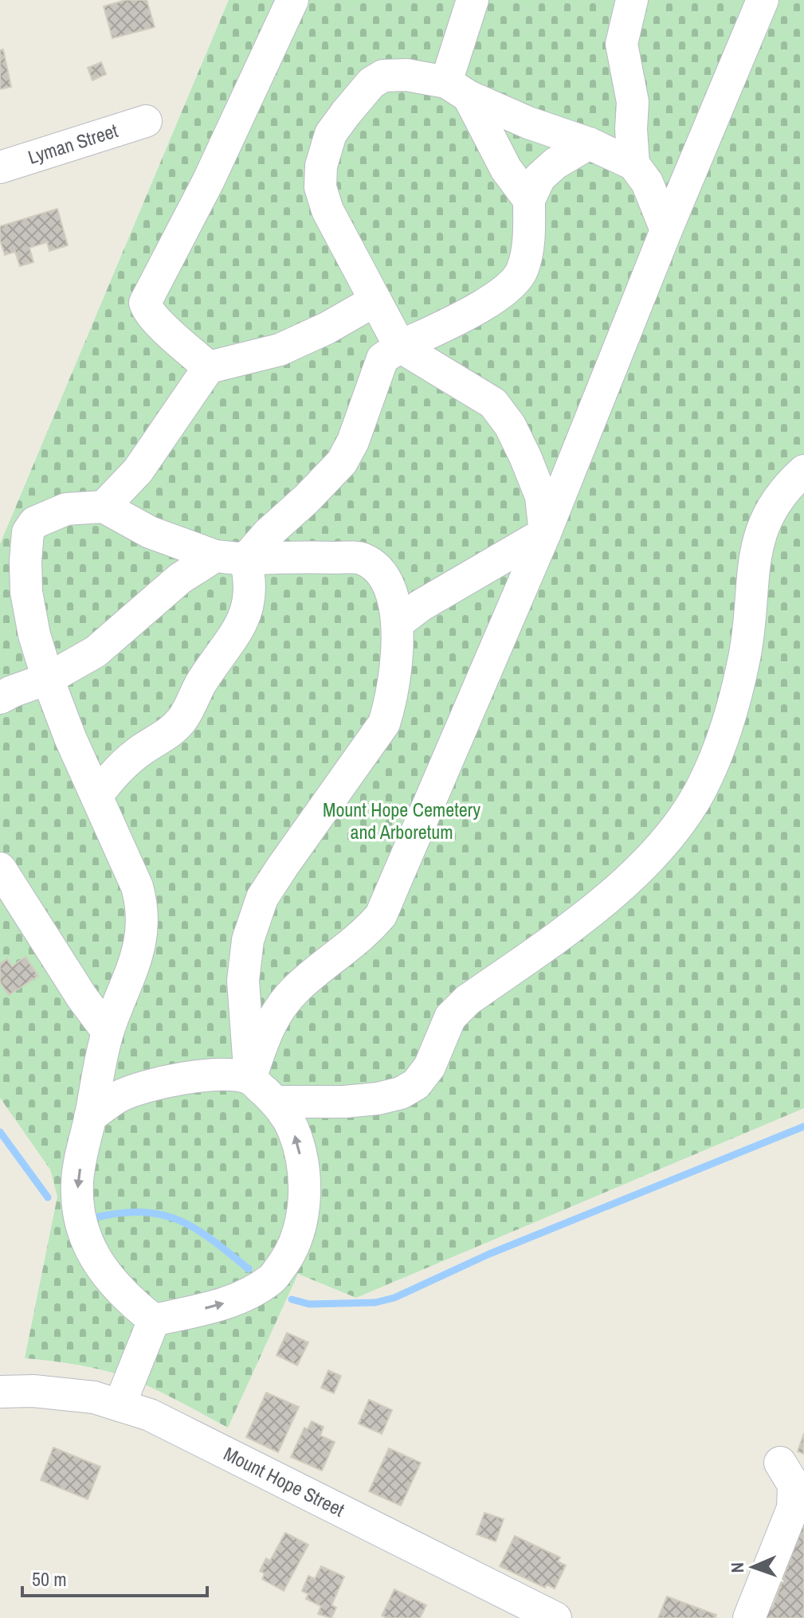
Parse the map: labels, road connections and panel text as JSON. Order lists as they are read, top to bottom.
{
  "streets": {
    "street": ["Lyman Street", "Mount Hope Street"]
  },
  "parks": ["Mount Hope Cemetery and Arboretum"],
  "scale_bar": "50 m",
  "north": "left"
}
